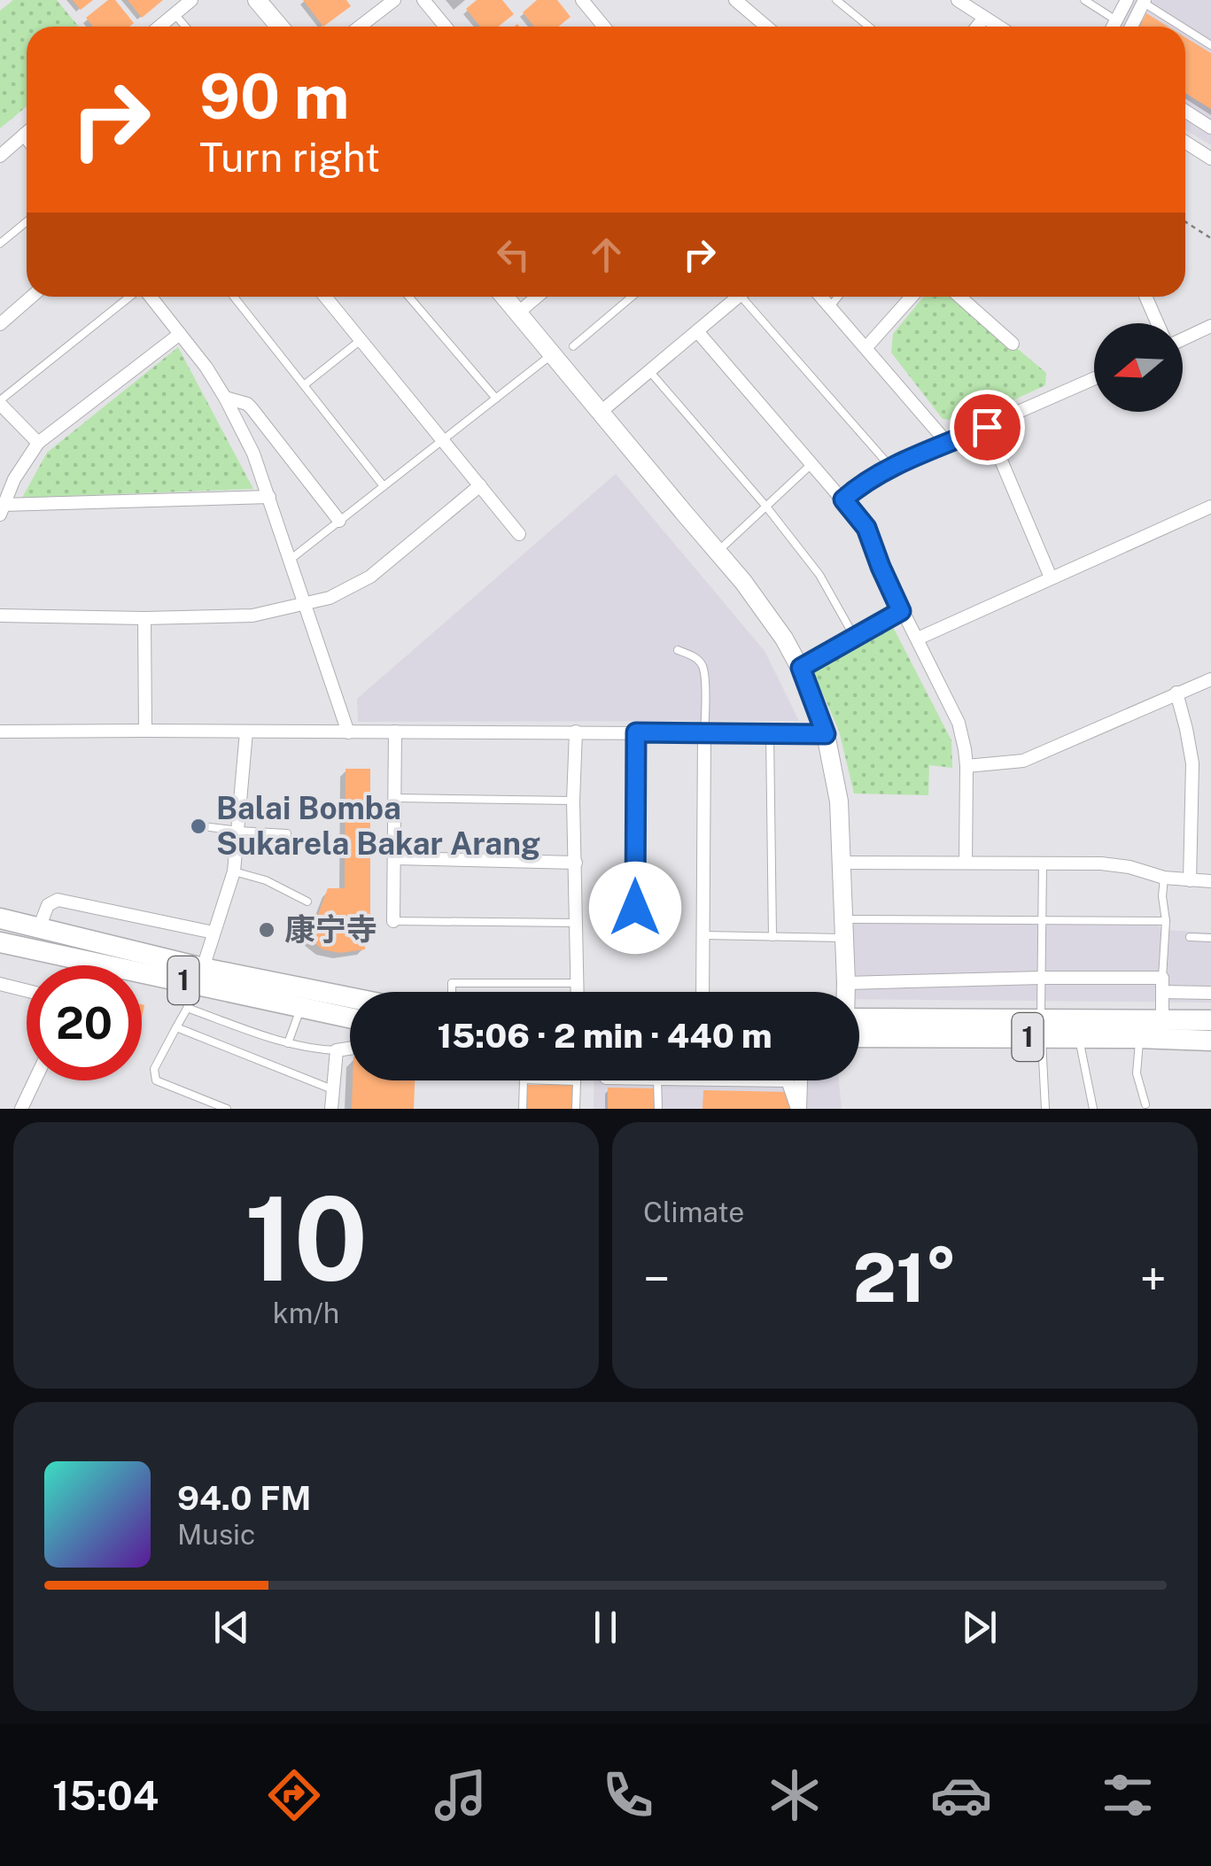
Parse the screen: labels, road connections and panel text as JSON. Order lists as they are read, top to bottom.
{
  "streets": {
    "main road": ["1"]
  },
  "places": ["Balai Bomba Sukarela Bakar Arang", "康宁寺"],
  "north": "left",
  "page": {
    "turn": ["90 m", "Turn right"],
    "limit": "20",
    "trip": "15:06 · 2 min · 440 m",
    "tile": [
      ["10", "km/h"],
      "Climate"
    ],
    "heat": ["−", "21°", "+"],
    "song": ["94.0 FM", "Music"],
    "tabs": "15:04"
  }
}
